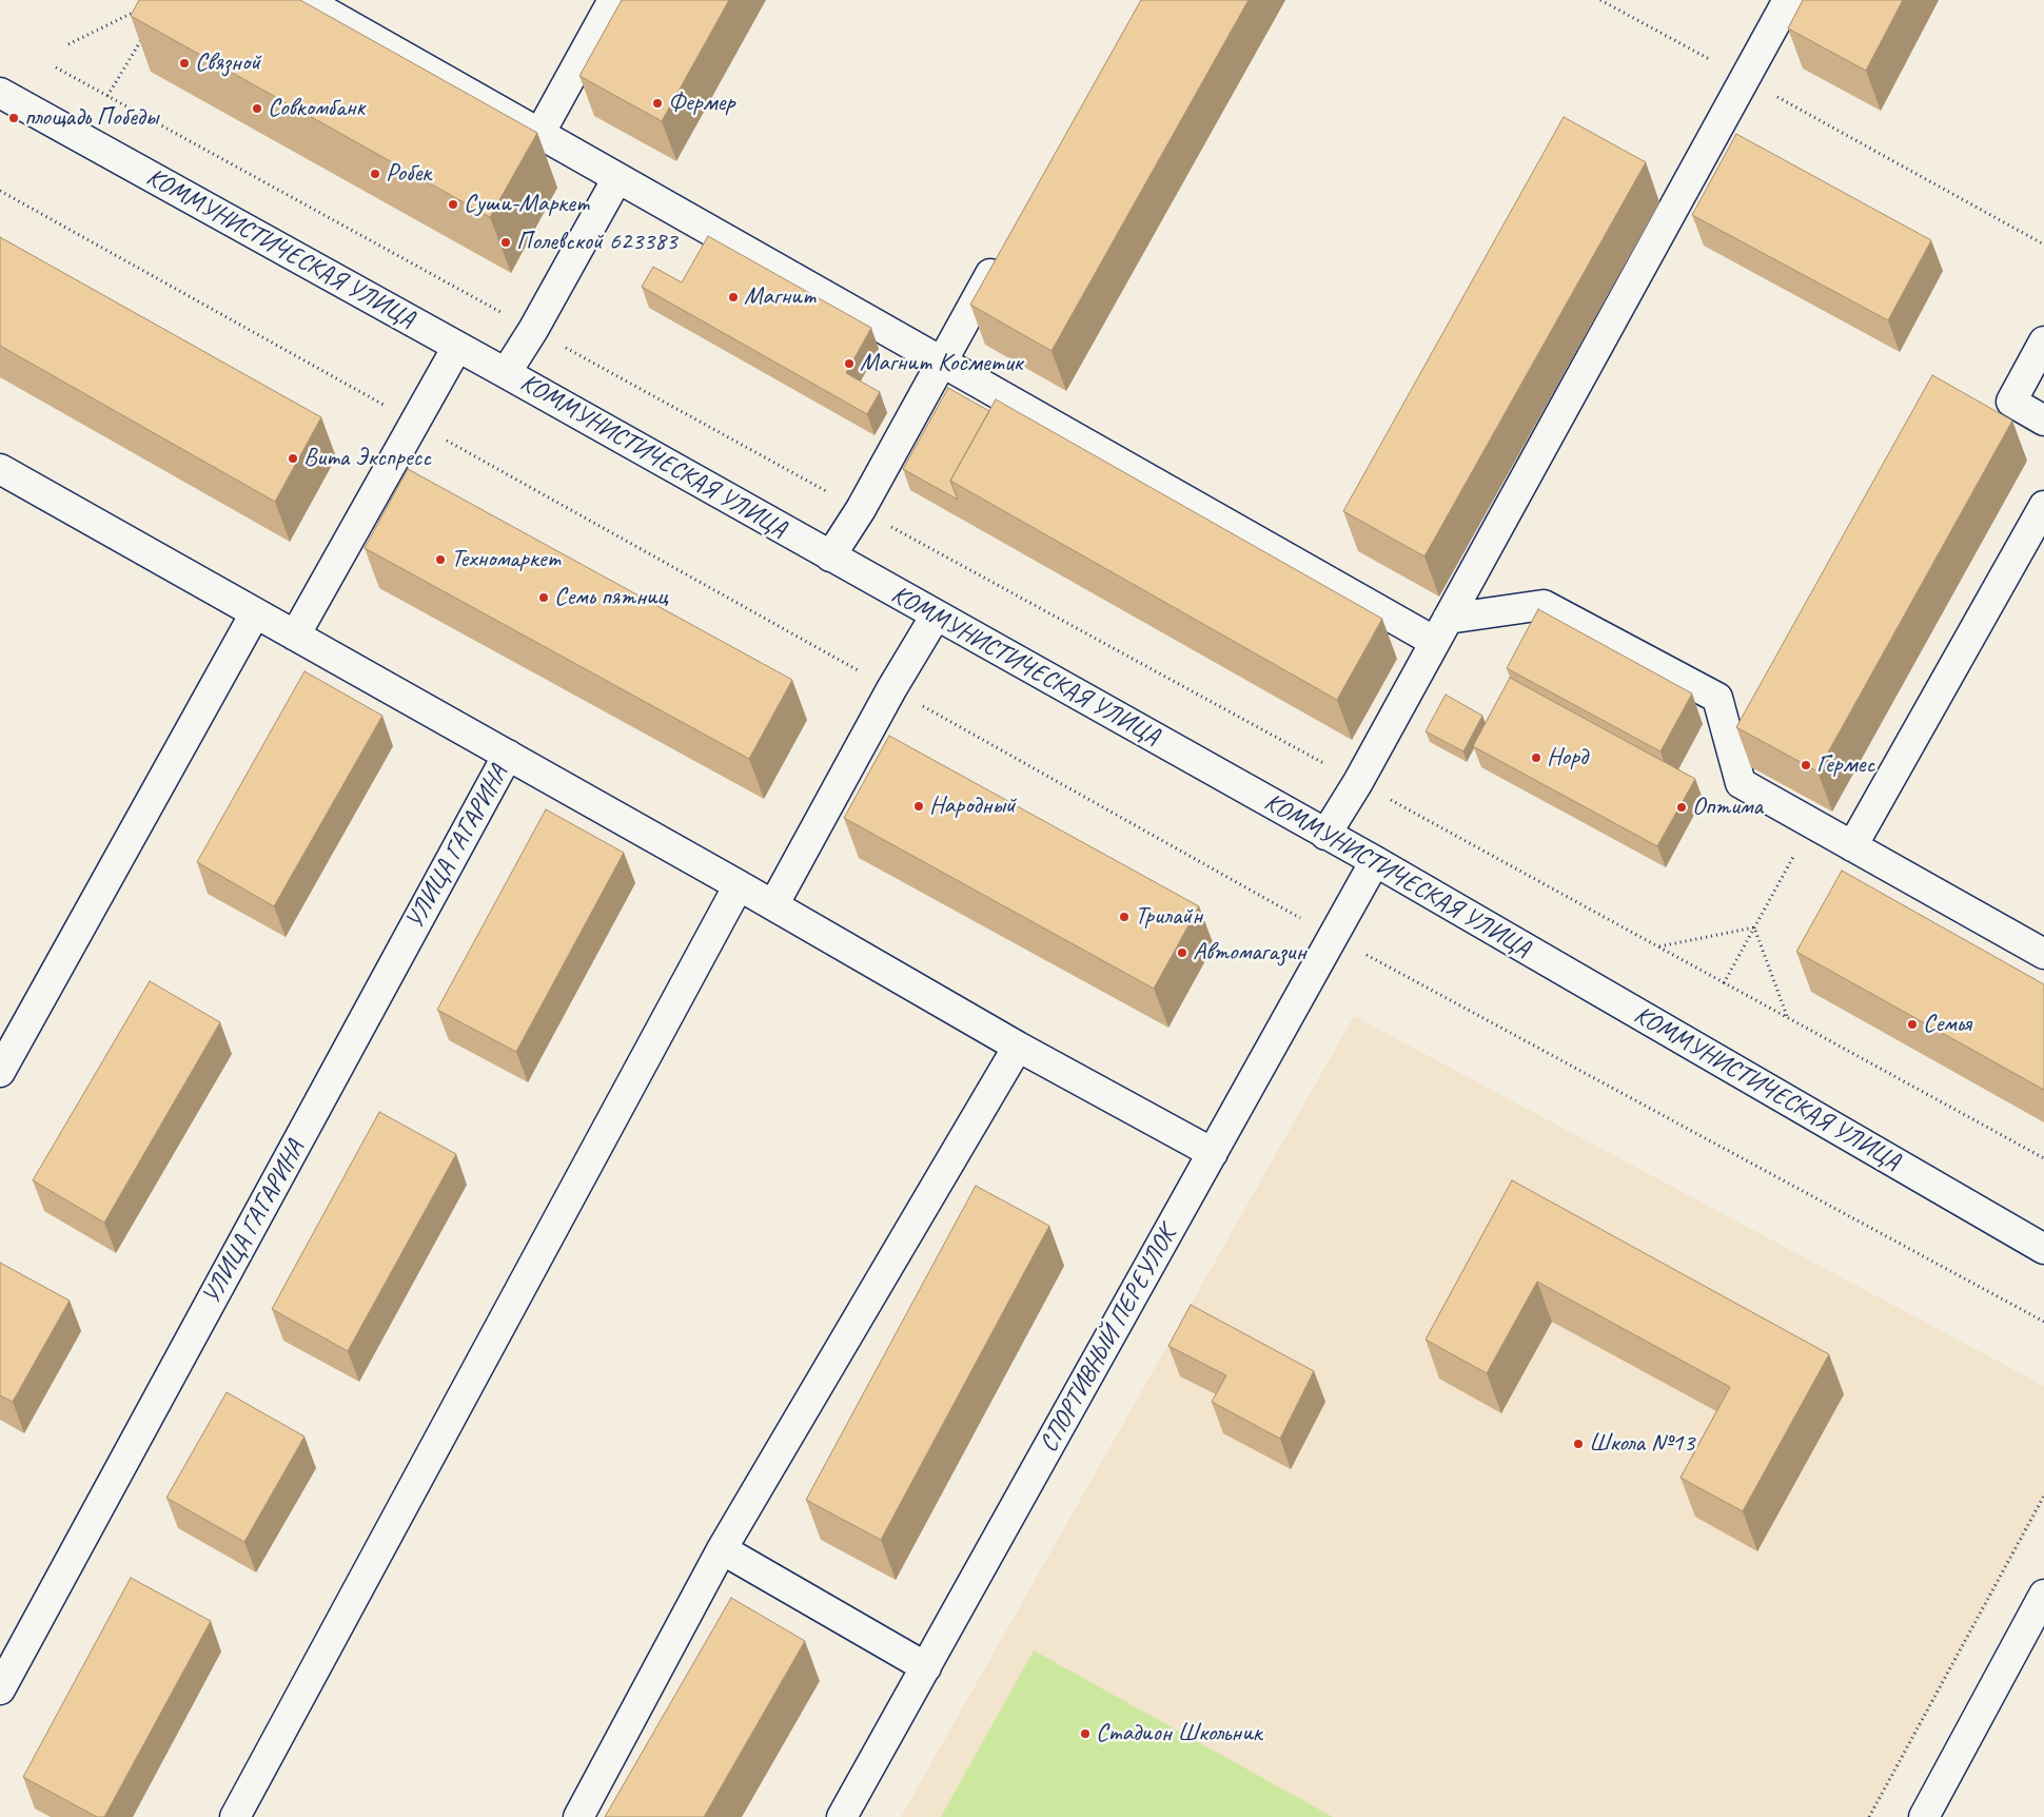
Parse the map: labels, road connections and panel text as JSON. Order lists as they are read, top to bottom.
{
  "streets": {
    "street": ["КОММУНИСТИЧЕСКАЯ УЛИЦА", "УЛИЦА ГАГАРИНА", "СПОРТИВНЫЙ ПЕРЕУЛОК"]
  },
  "crossings": [
    ["КОММУНИСТИЧЕСКАЯ УЛИЦА", "СПОРТИВНЫЙ ПЕРЕУЛОК"]
  ],
  "places": [
    "Связной",
    "Фермер",
    "Совкомбанк",
    "площадь Победы",
    "Робек",
    "Суши-Маркет",
    "Полевской 623383",
    "Магнит",
    "Магнит Косметик",
    "Вита Экспресс",
    "Техномаркет",
    "Семь пятниц",
    "Норд",
    "Гермес",
    "Народный",
    "Оптима",
    "Трилайн",
    "Автомагазин",
    "Семья",
    "Школа №13",
    "Стадион Школьник"
  ]
}
